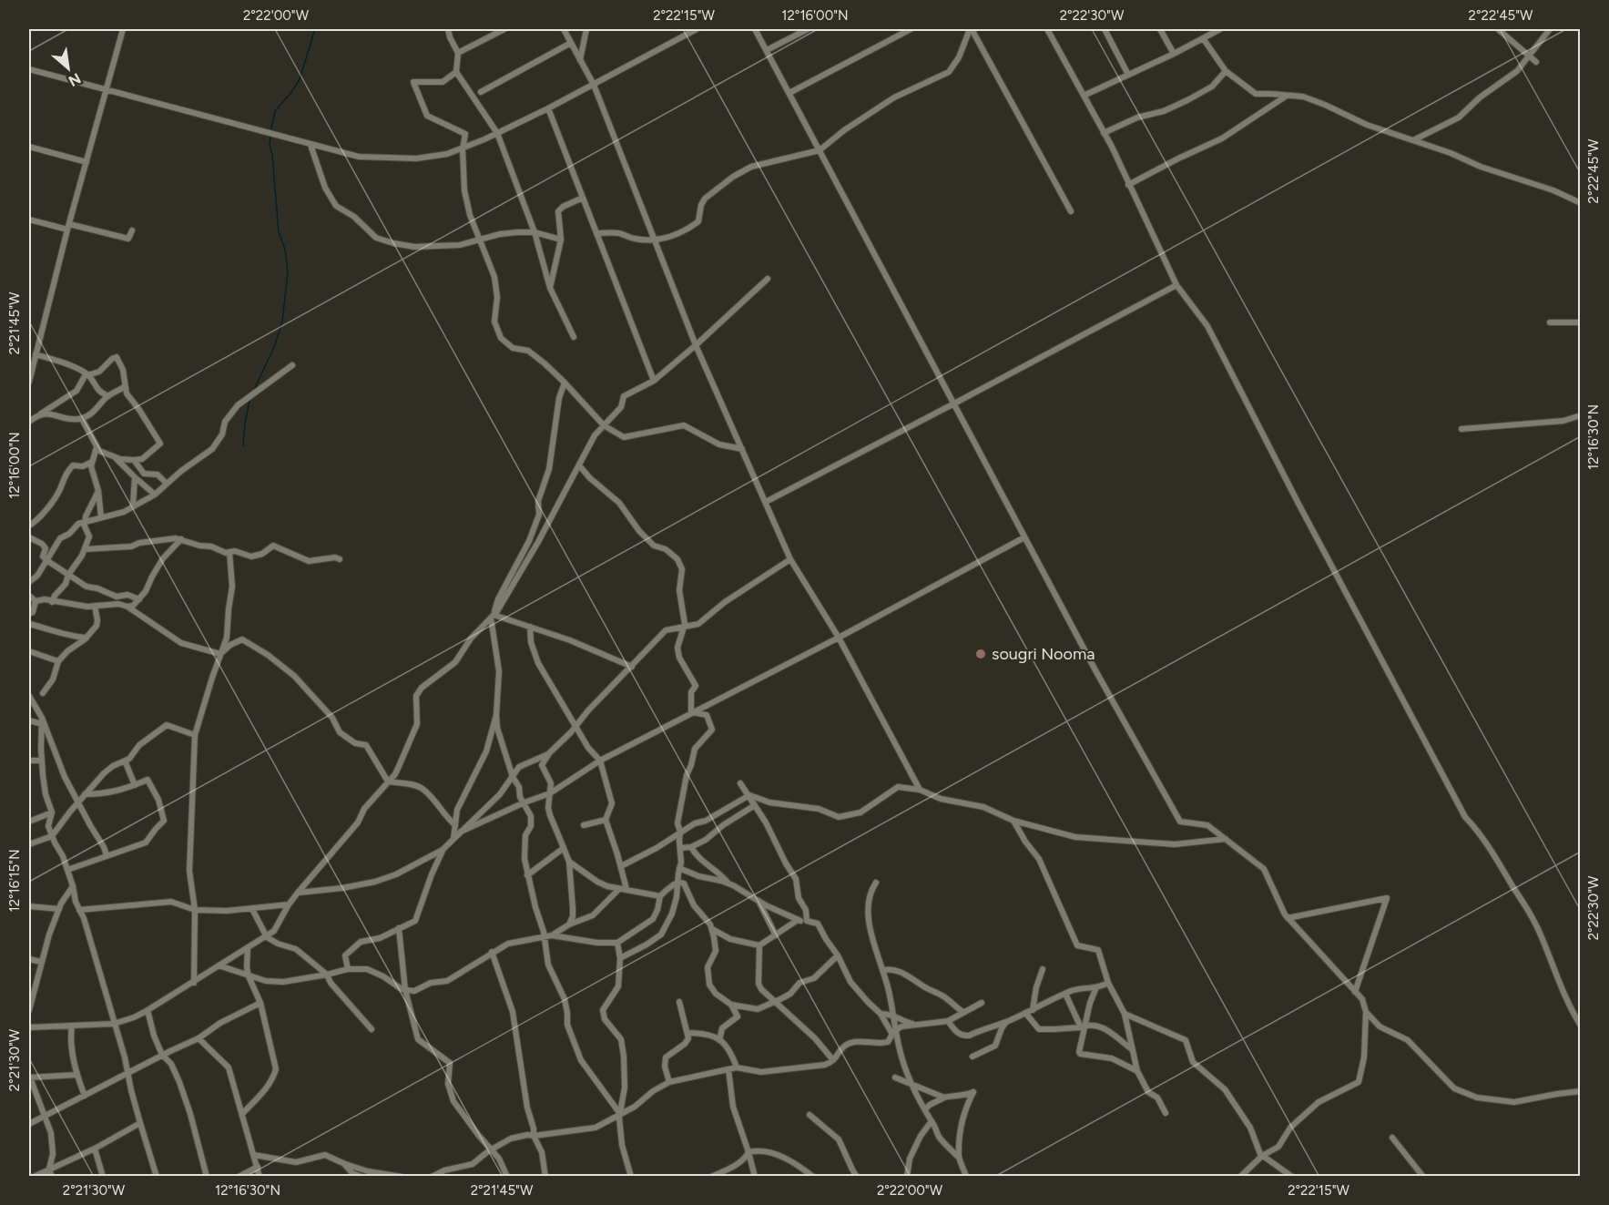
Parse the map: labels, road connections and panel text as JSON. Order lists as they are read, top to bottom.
{
  "places": ["sougri Nooma"],
  "north": "bottom right",
  "coordinates": [
    "2°22'00\"W",
    "2°22'15\"W",
    "12°16'00\"N",
    "2°22'30\"W",
    "2°22'45\"W",
    "2°21'45\"W",
    "12°16'30\"N",
    "12°16'15\"N",
    "2°21'30\"W"
  ]
}
